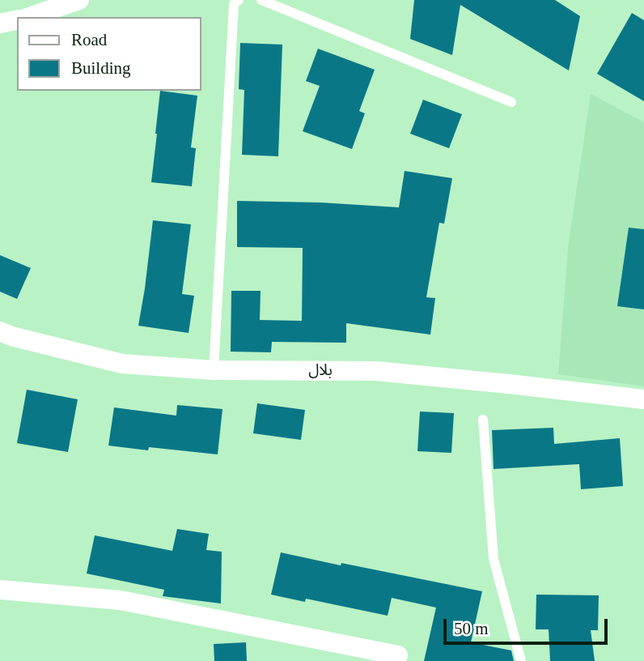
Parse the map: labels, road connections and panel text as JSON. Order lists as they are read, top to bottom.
{
  "streets": {
    "street": ["بلال"]
  },
  "legend": ["Road", "Building"],
  "scale_bar": "50 m"
}
